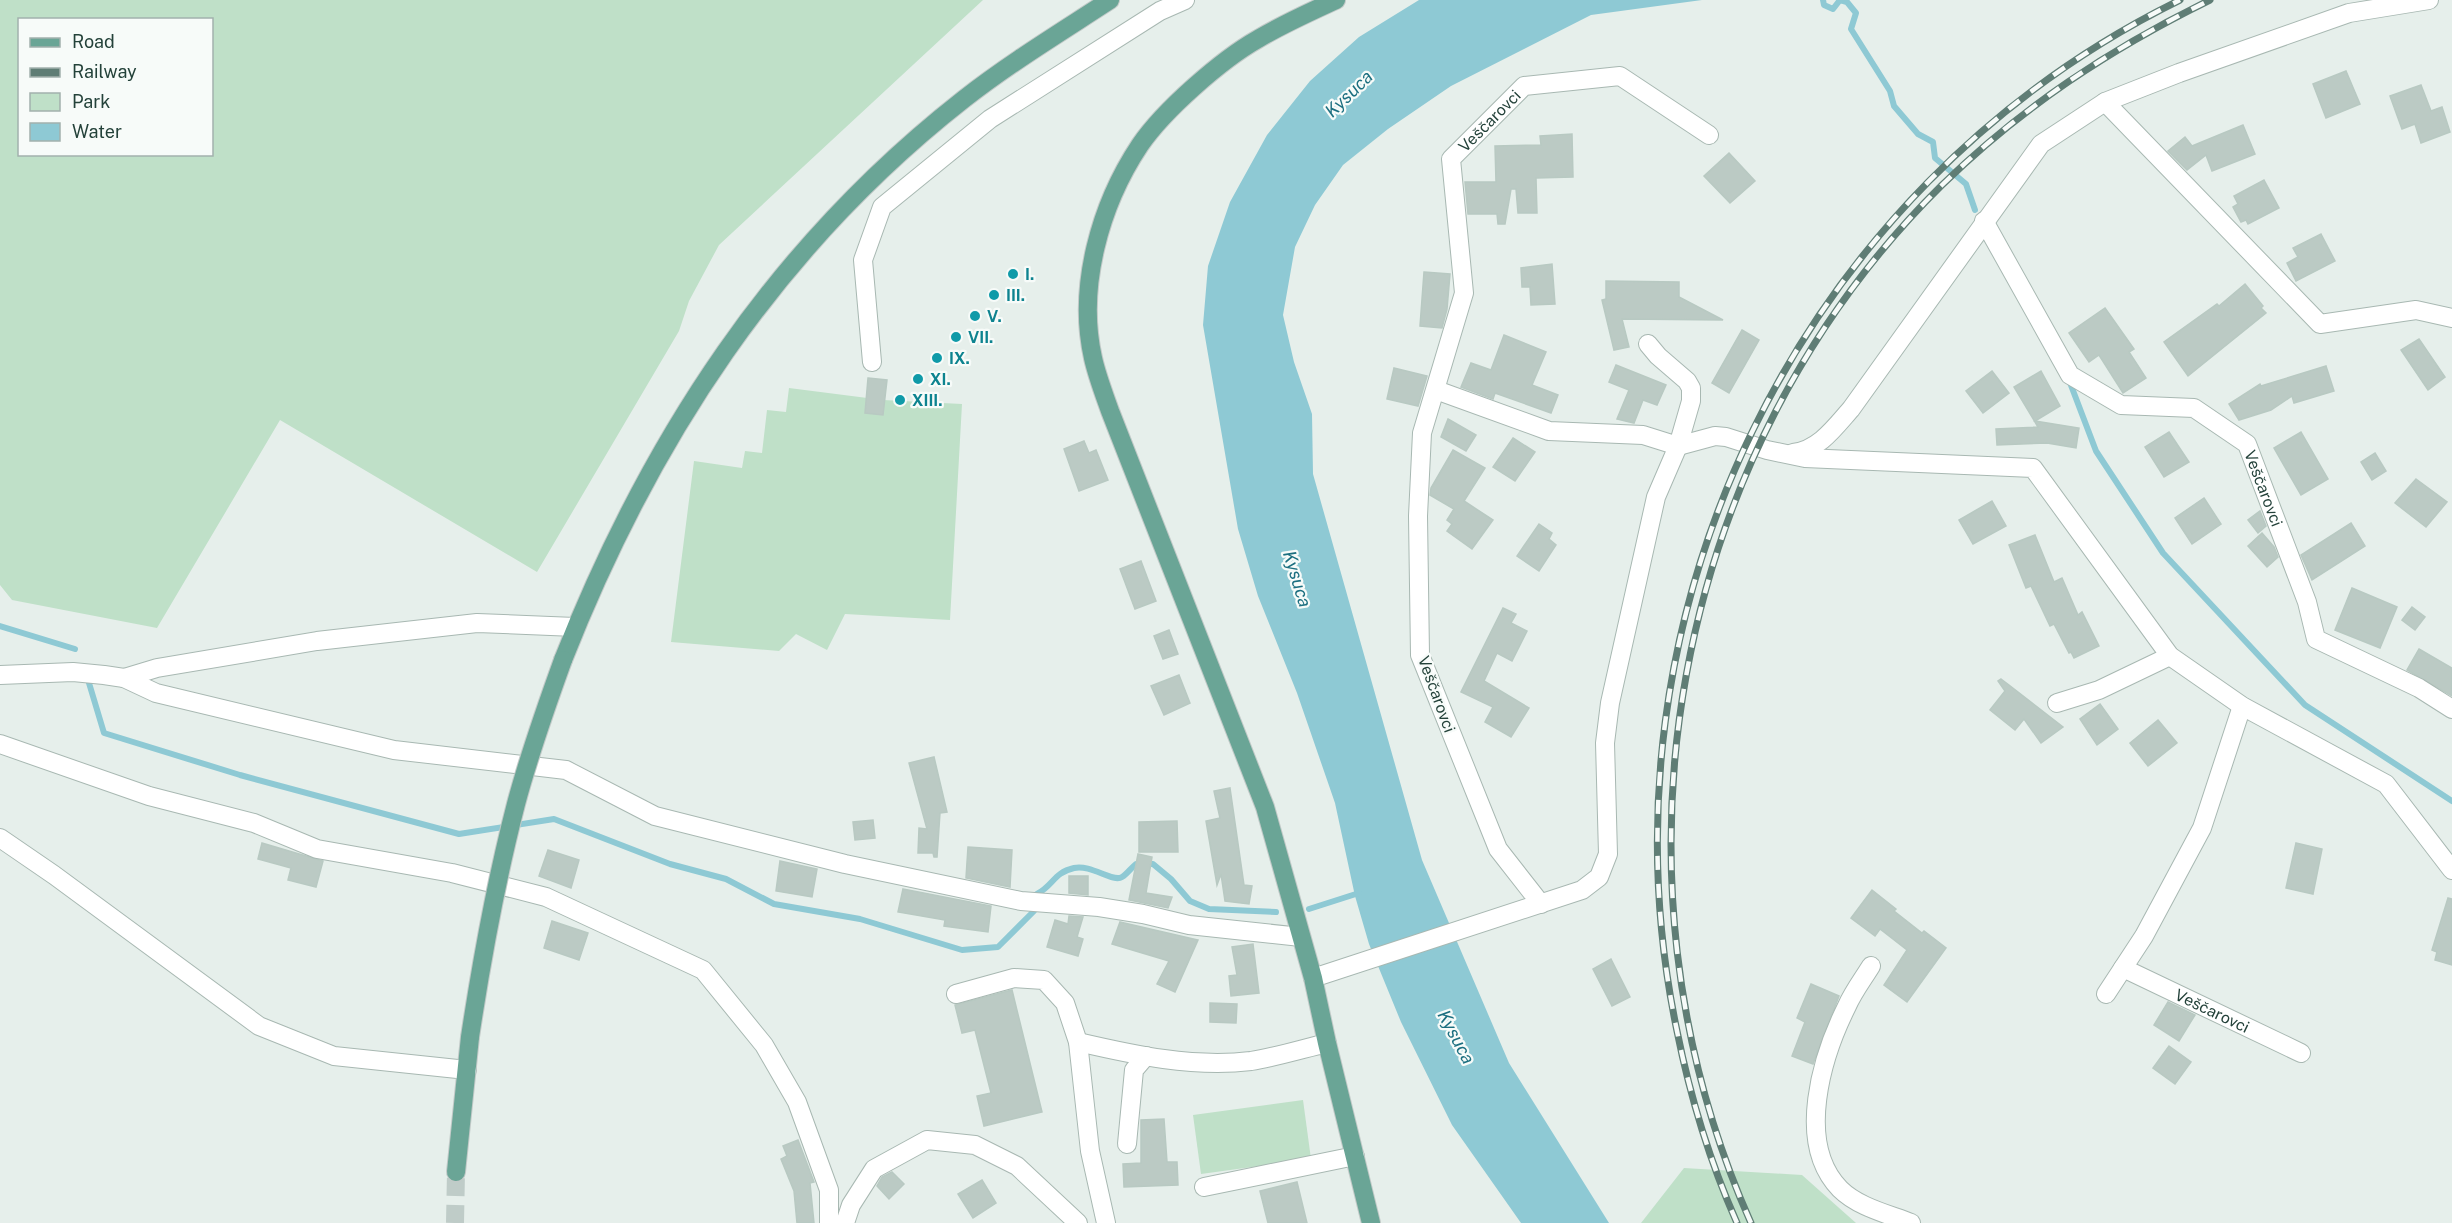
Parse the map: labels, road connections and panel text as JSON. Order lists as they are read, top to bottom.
{
  "streets": {
    "street": ["Veščarovci"]
  },
  "water": ["Kysuca"],
  "places": [
    "I.",
    "III.",
    "V.",
    "VII.",
    "IX.",
    "XI.",
    "XIII."
  ],
  "legend": [
    "Road",
    "Railway",
    "Park",
    "Water"
  ]
}
